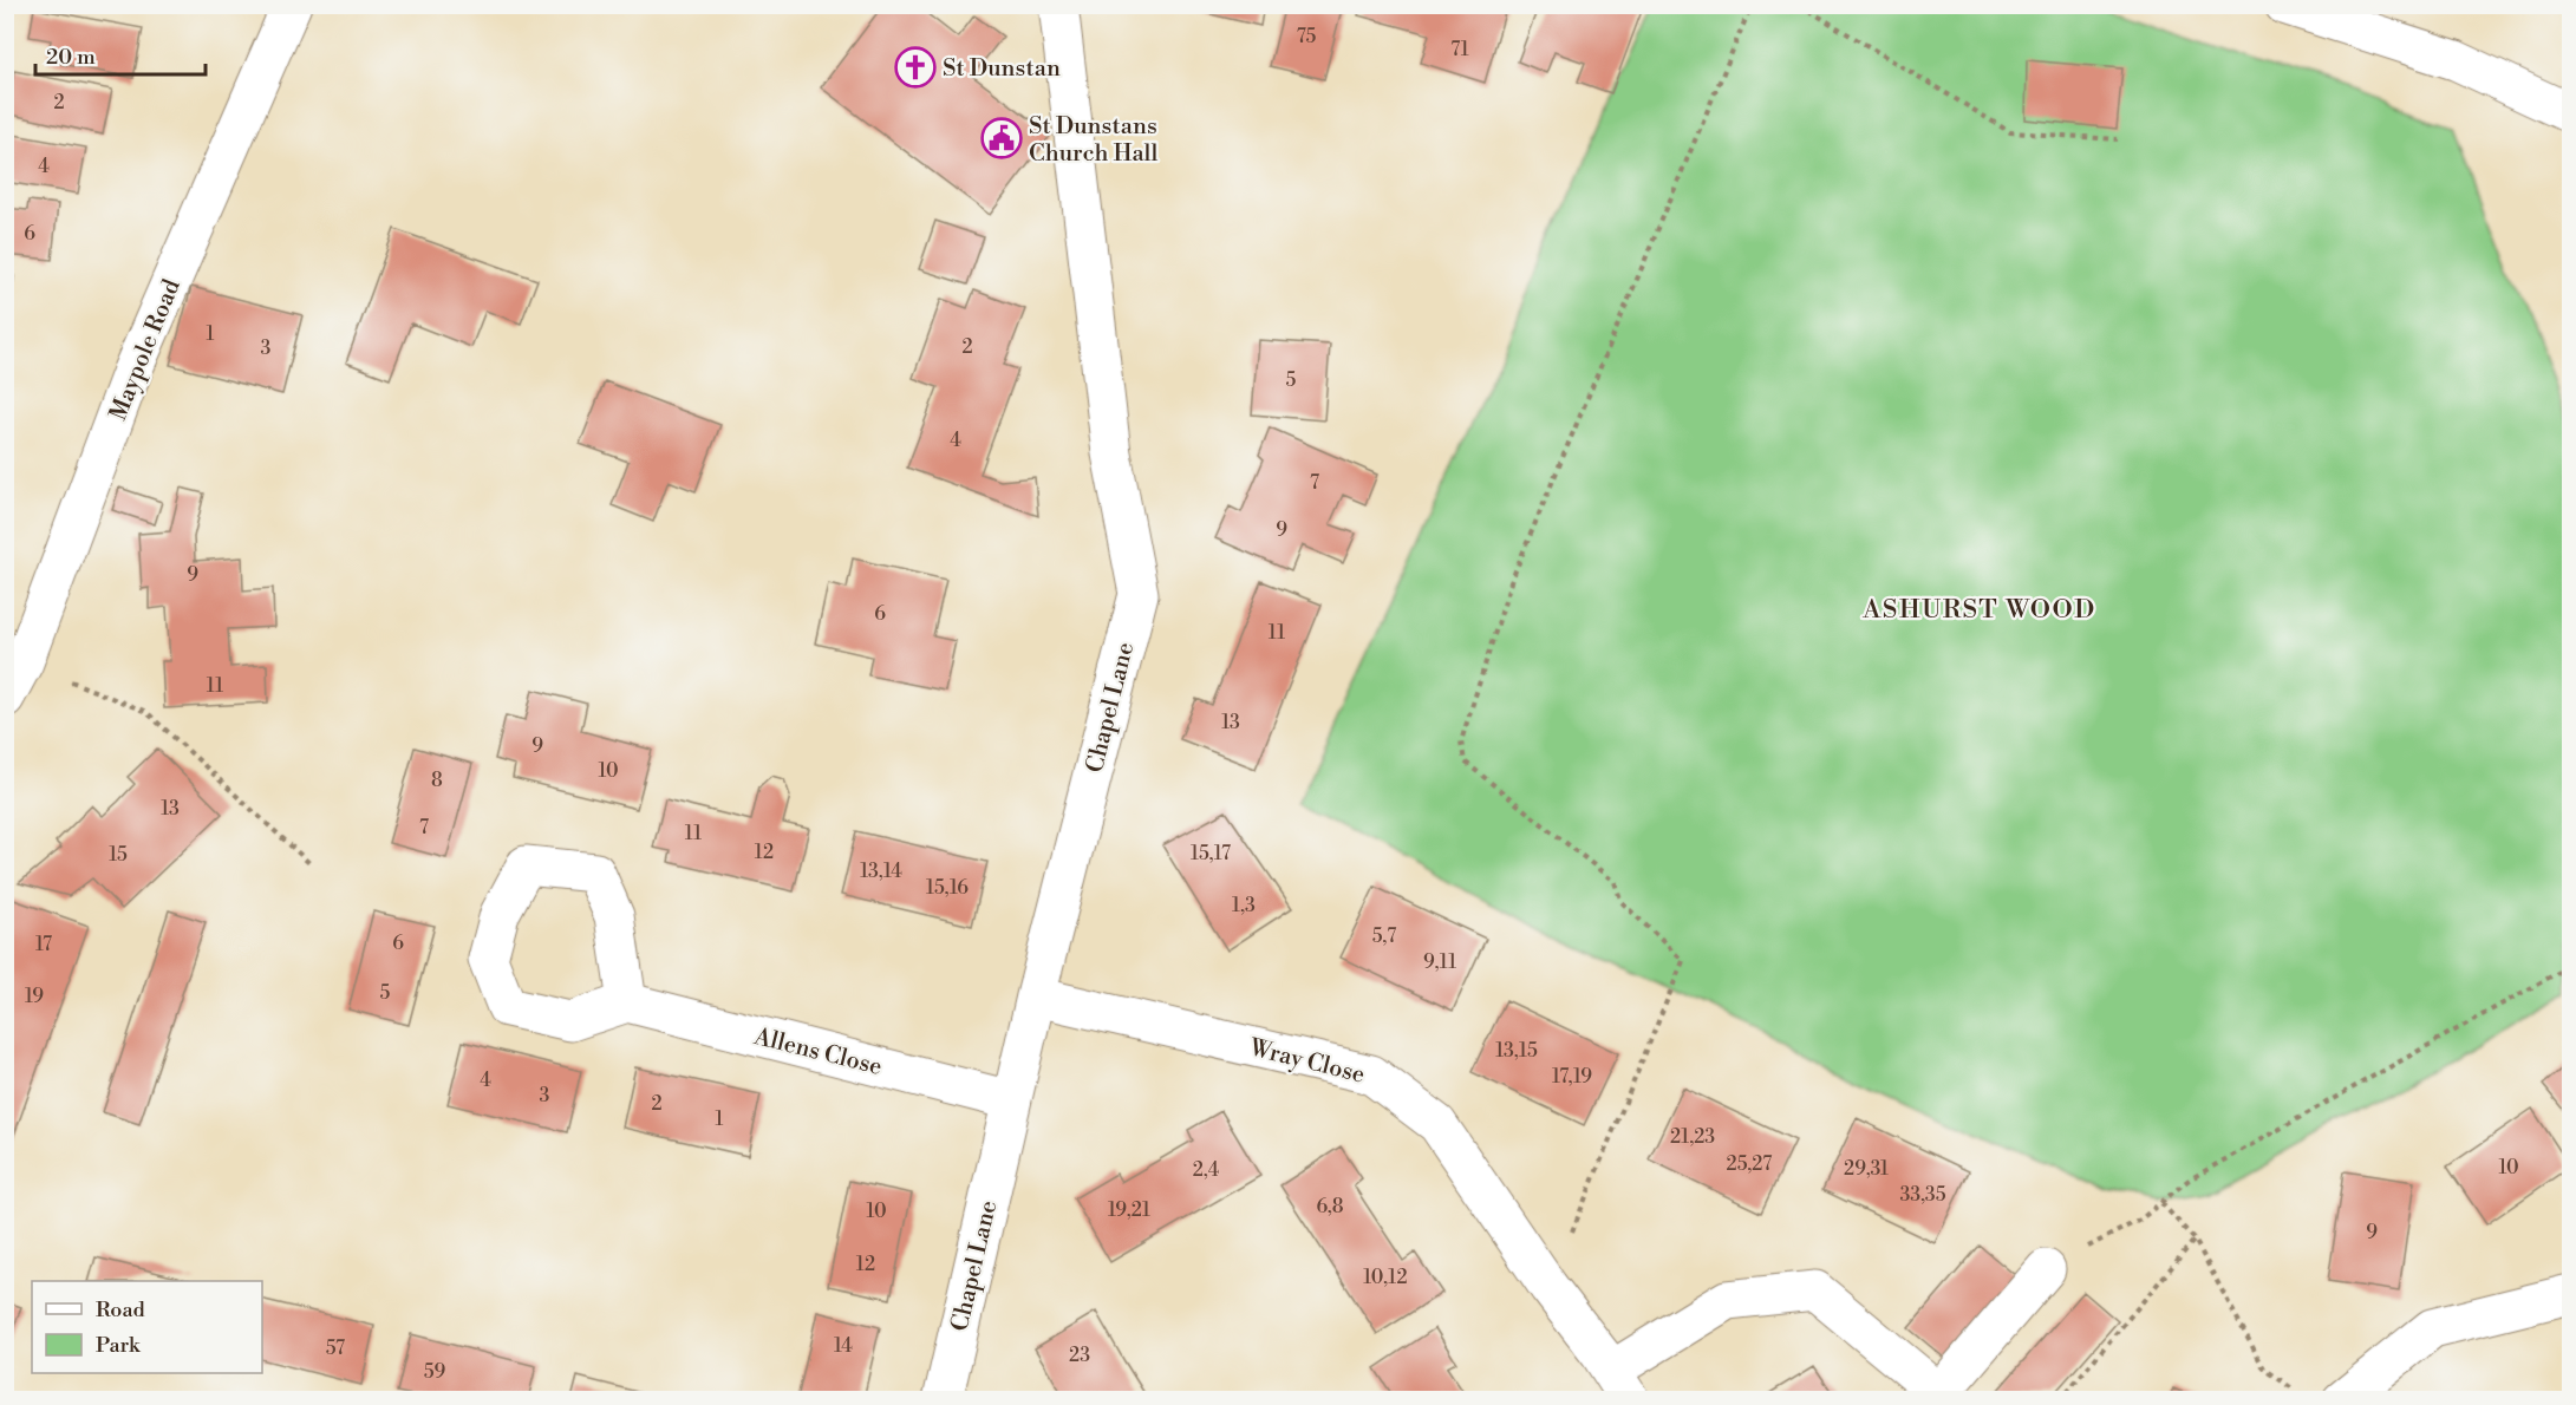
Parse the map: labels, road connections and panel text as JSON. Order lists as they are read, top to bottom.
{
  "streets": {
    "street": [
      "Maypole Road",
      "Chapel Lane",
      "Allens Close",
      "Wray Close"
    ]
  },
  "crossings": [
    ["Chapel Lane", "Allens Close"],
    ["Chapel Lane", "Wray Close"]
  ],
  "districts": ["ASHURST WOOD"],
  "places": {
    "church": ["St Dunstan"],
    "public building": ["St Dunstans Church Hall"]
  },
  "house_numbers": [
    "75",
    "71",
    "2",
    "4",
    "6",
    "1",
    "2",
    "3",
    "5",
    "4",
    "7",
    "9",
    "9",
    "6",
    "11",
    "11",
    "13",
    "9",
    "10",
    "8",
    "13",
    "7",
    "11",
    "12",
    "15,17",
    "15",
    "13,14",
    "15,16",
    "1,3",
    "5,7",
    "6",
    "17",
    "9,11",
    "5",
    "19",
    "13,15",
    "17,19",
    "4",
    "3",
    "2",
    "1",
    "21,23",
    "25,27",
    "10",
    "29,31",
    "2,4",
    "33,35",
    "6,8",
    "19,21",
    "10",
    "9",
    "12",
    "10,12",
    "14",
    "57",
    "23",
    "59"
  ],
  "legend": ["Road", "Park"],
  "scale_bar": "20 m"
}
